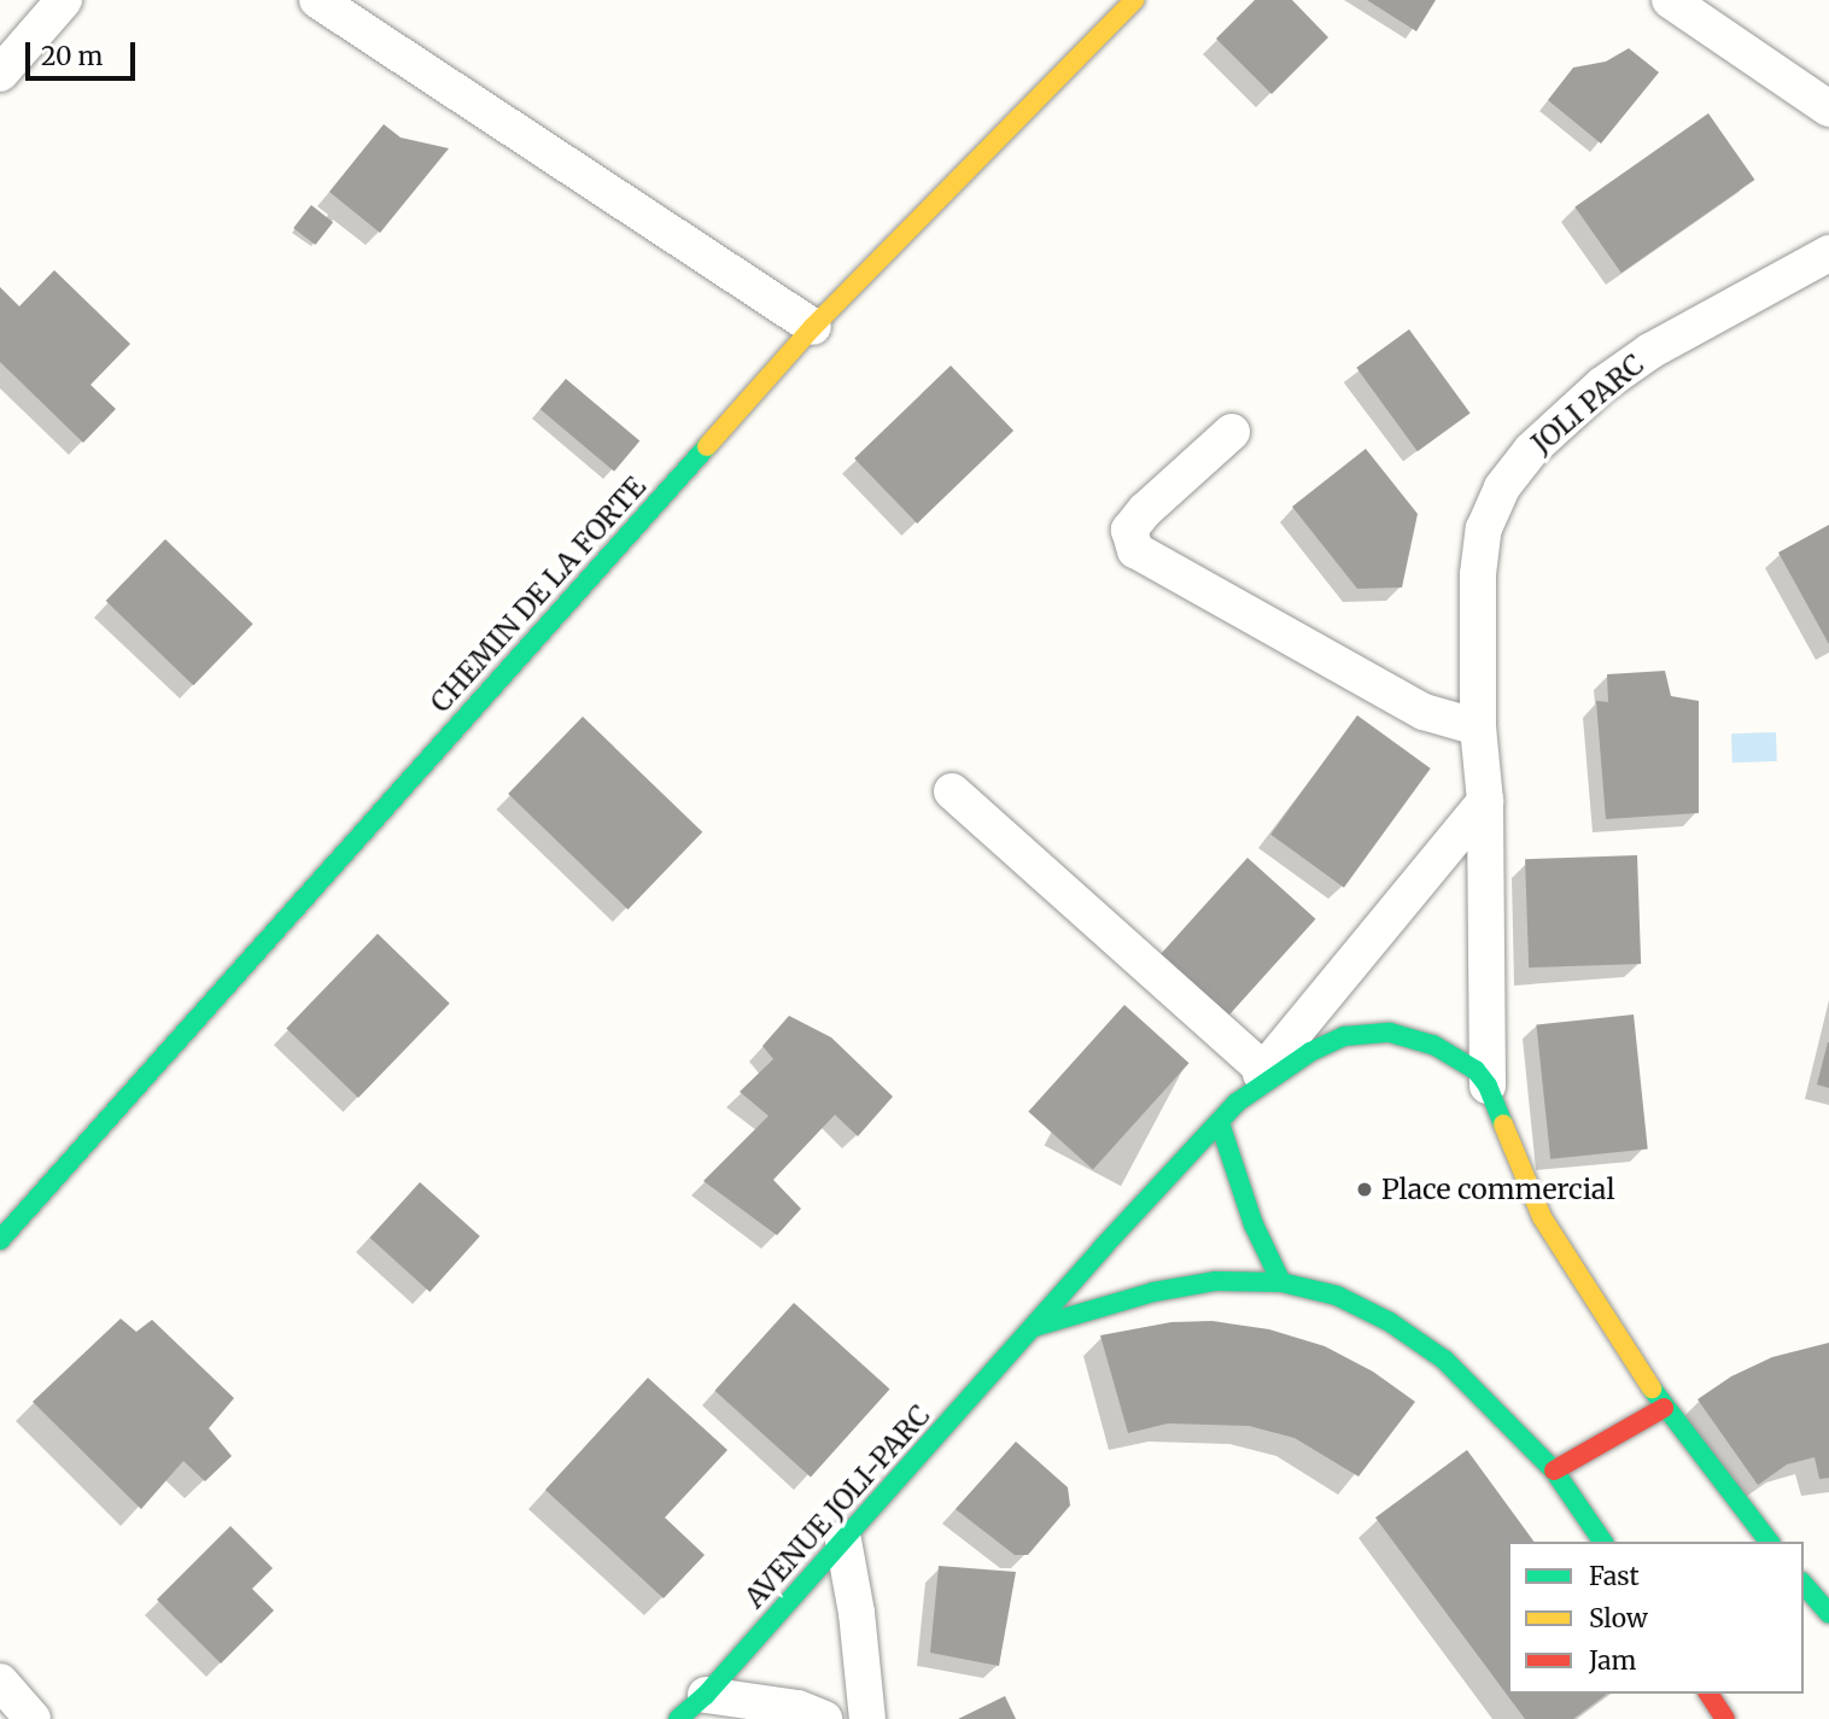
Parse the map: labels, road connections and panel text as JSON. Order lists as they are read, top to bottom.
{
  "streets": {
    "street": ["JOLI PARC", "CHEMIN DE LA FORTE", "AVENUE JOLI-PARC"]
  },
  "crossings": [
    ["JOLI PARC", "AVENUE JOLI-PARC"]
  ],
  "places": ["Place commercial"],
  "legend": ["Fast", "Slow", "Jam"],
  "scale_bar": "20 m"
}
